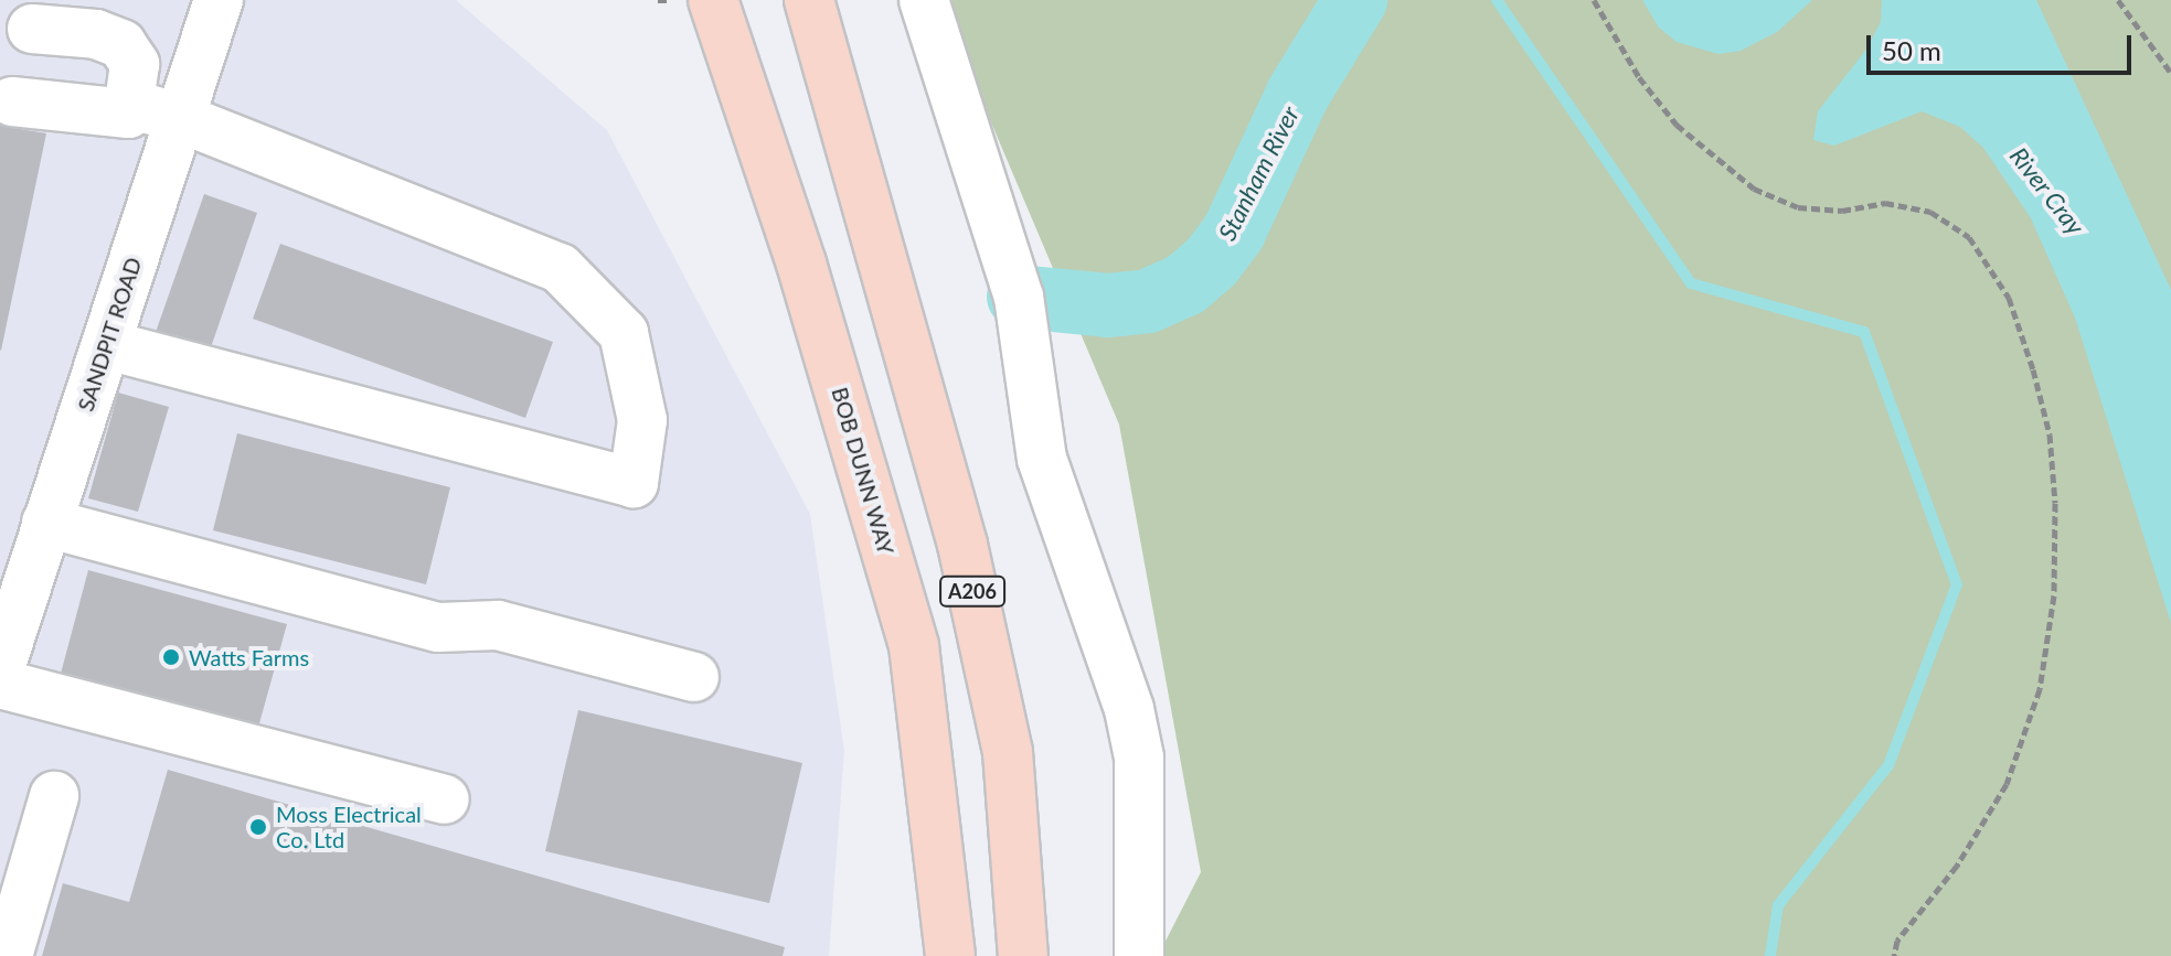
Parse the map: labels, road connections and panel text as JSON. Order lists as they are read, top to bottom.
{
  "streets": {
    "main road": ["BOB DUNN WAY", "A206"],
    "street": ["SANDPIT ROAD"]
  },
  "water": ["Stanham River", "River Cray"],
  "places": ["Watts Farms", "Moss Electrical Co. Ltd"],
  "scale_bar": "50 m"
}
